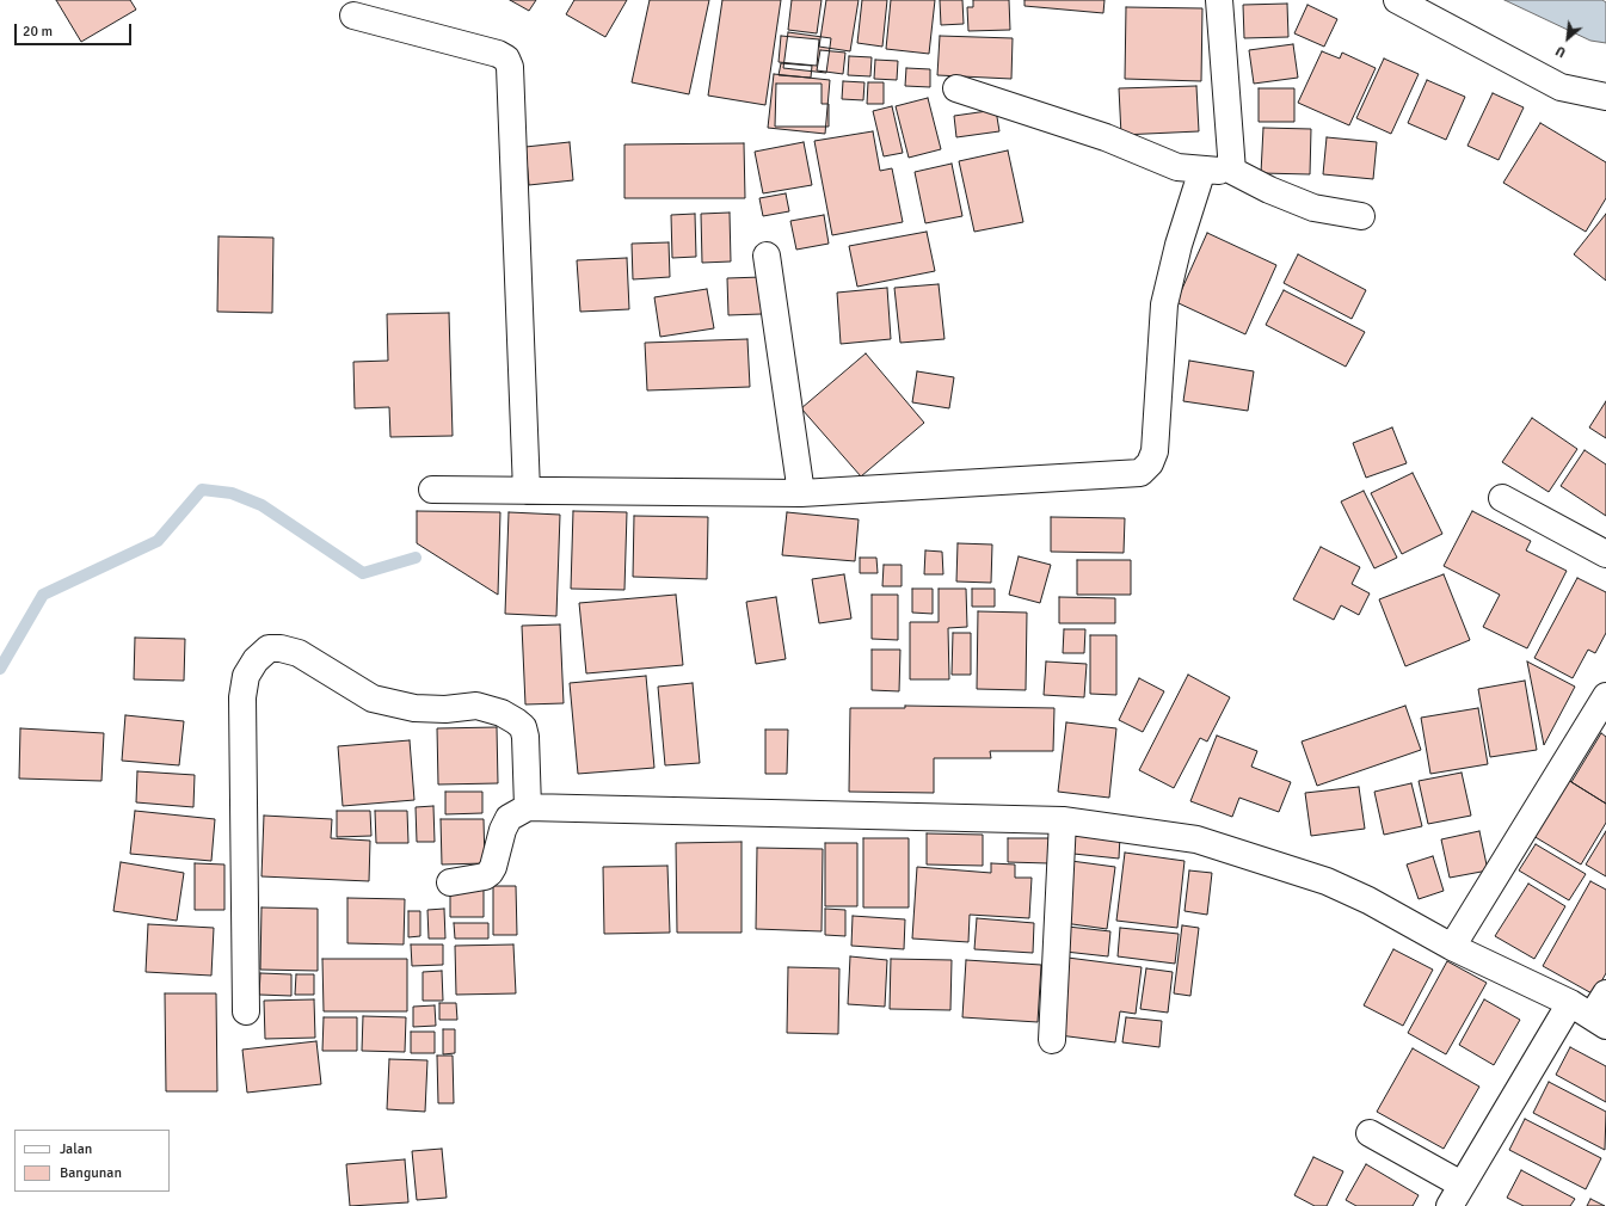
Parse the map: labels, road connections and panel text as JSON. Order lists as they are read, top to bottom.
{
  "legend": ["Jalan", "Bangunan"],
  "scale_bar": "20 m",
  "north": "bottom left"
}
